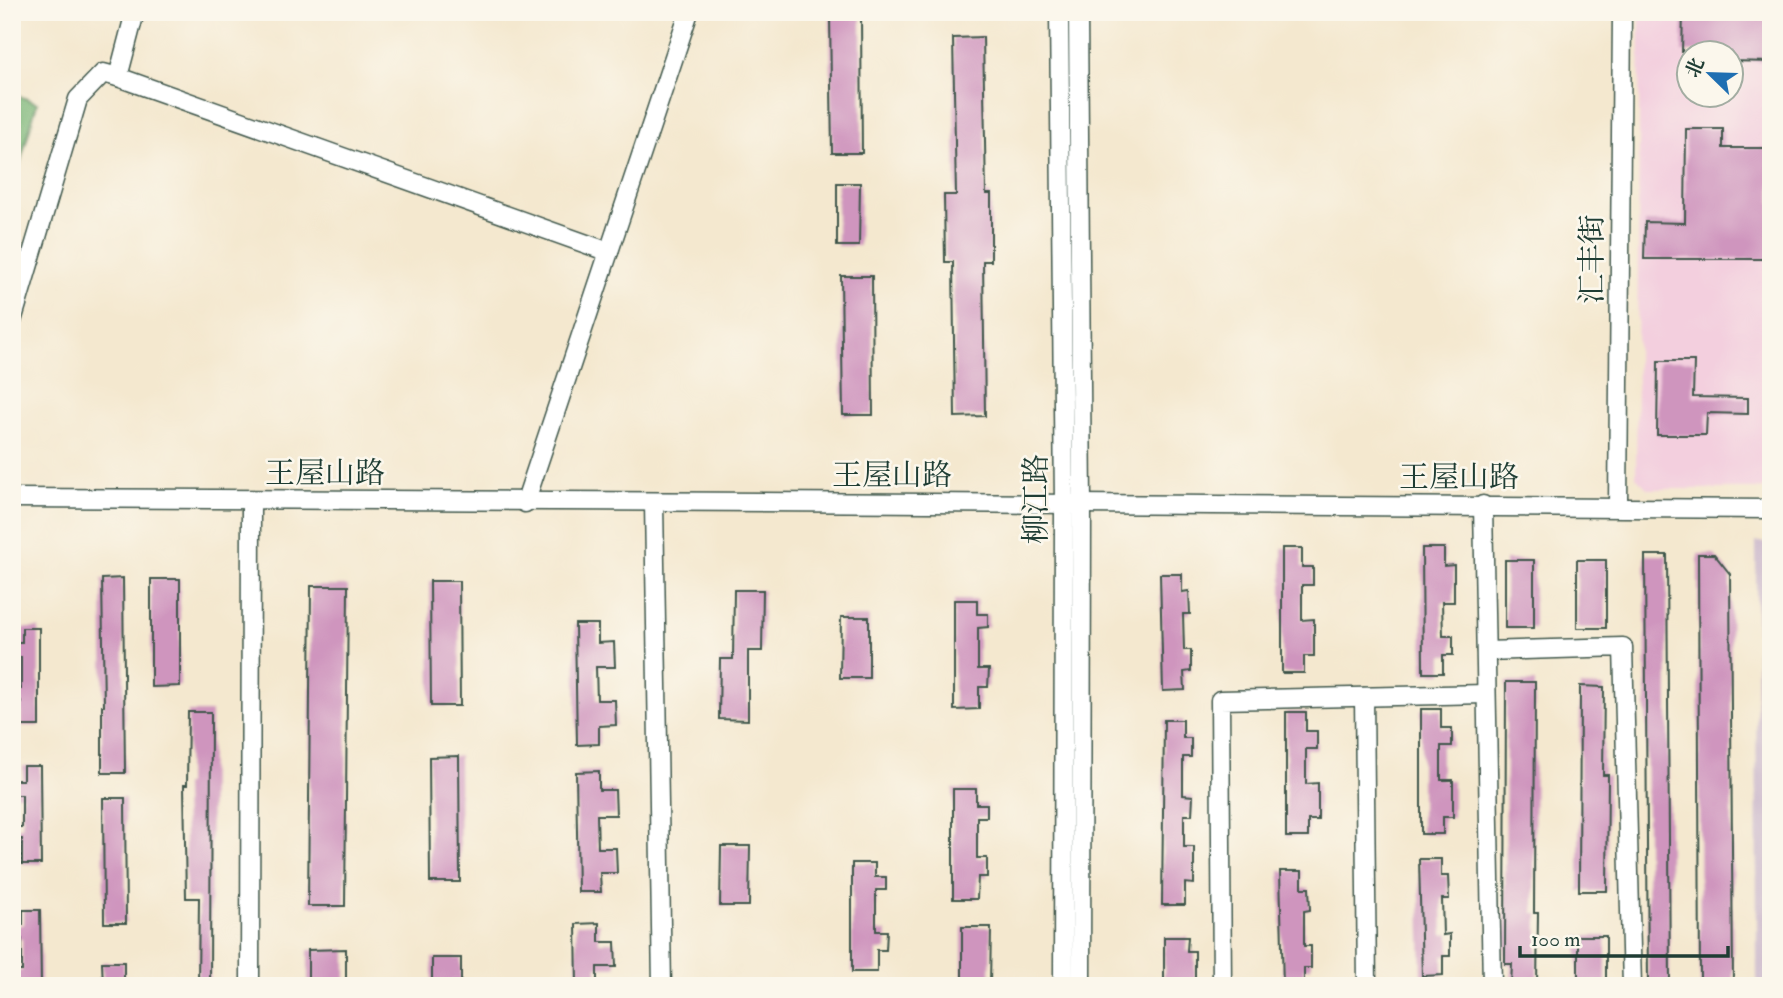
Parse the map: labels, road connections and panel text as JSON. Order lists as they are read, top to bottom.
{
  "streets": {
    "street": ["汇丰街", "王屋山路", "柳江路"]
  },
  "crossings": [
    ["汇丰街", "王屋山路"],
    ["王屋山路", "柳江路"]
  ],
  "scale_bar": "100 m",
  "north": "top left"
}
